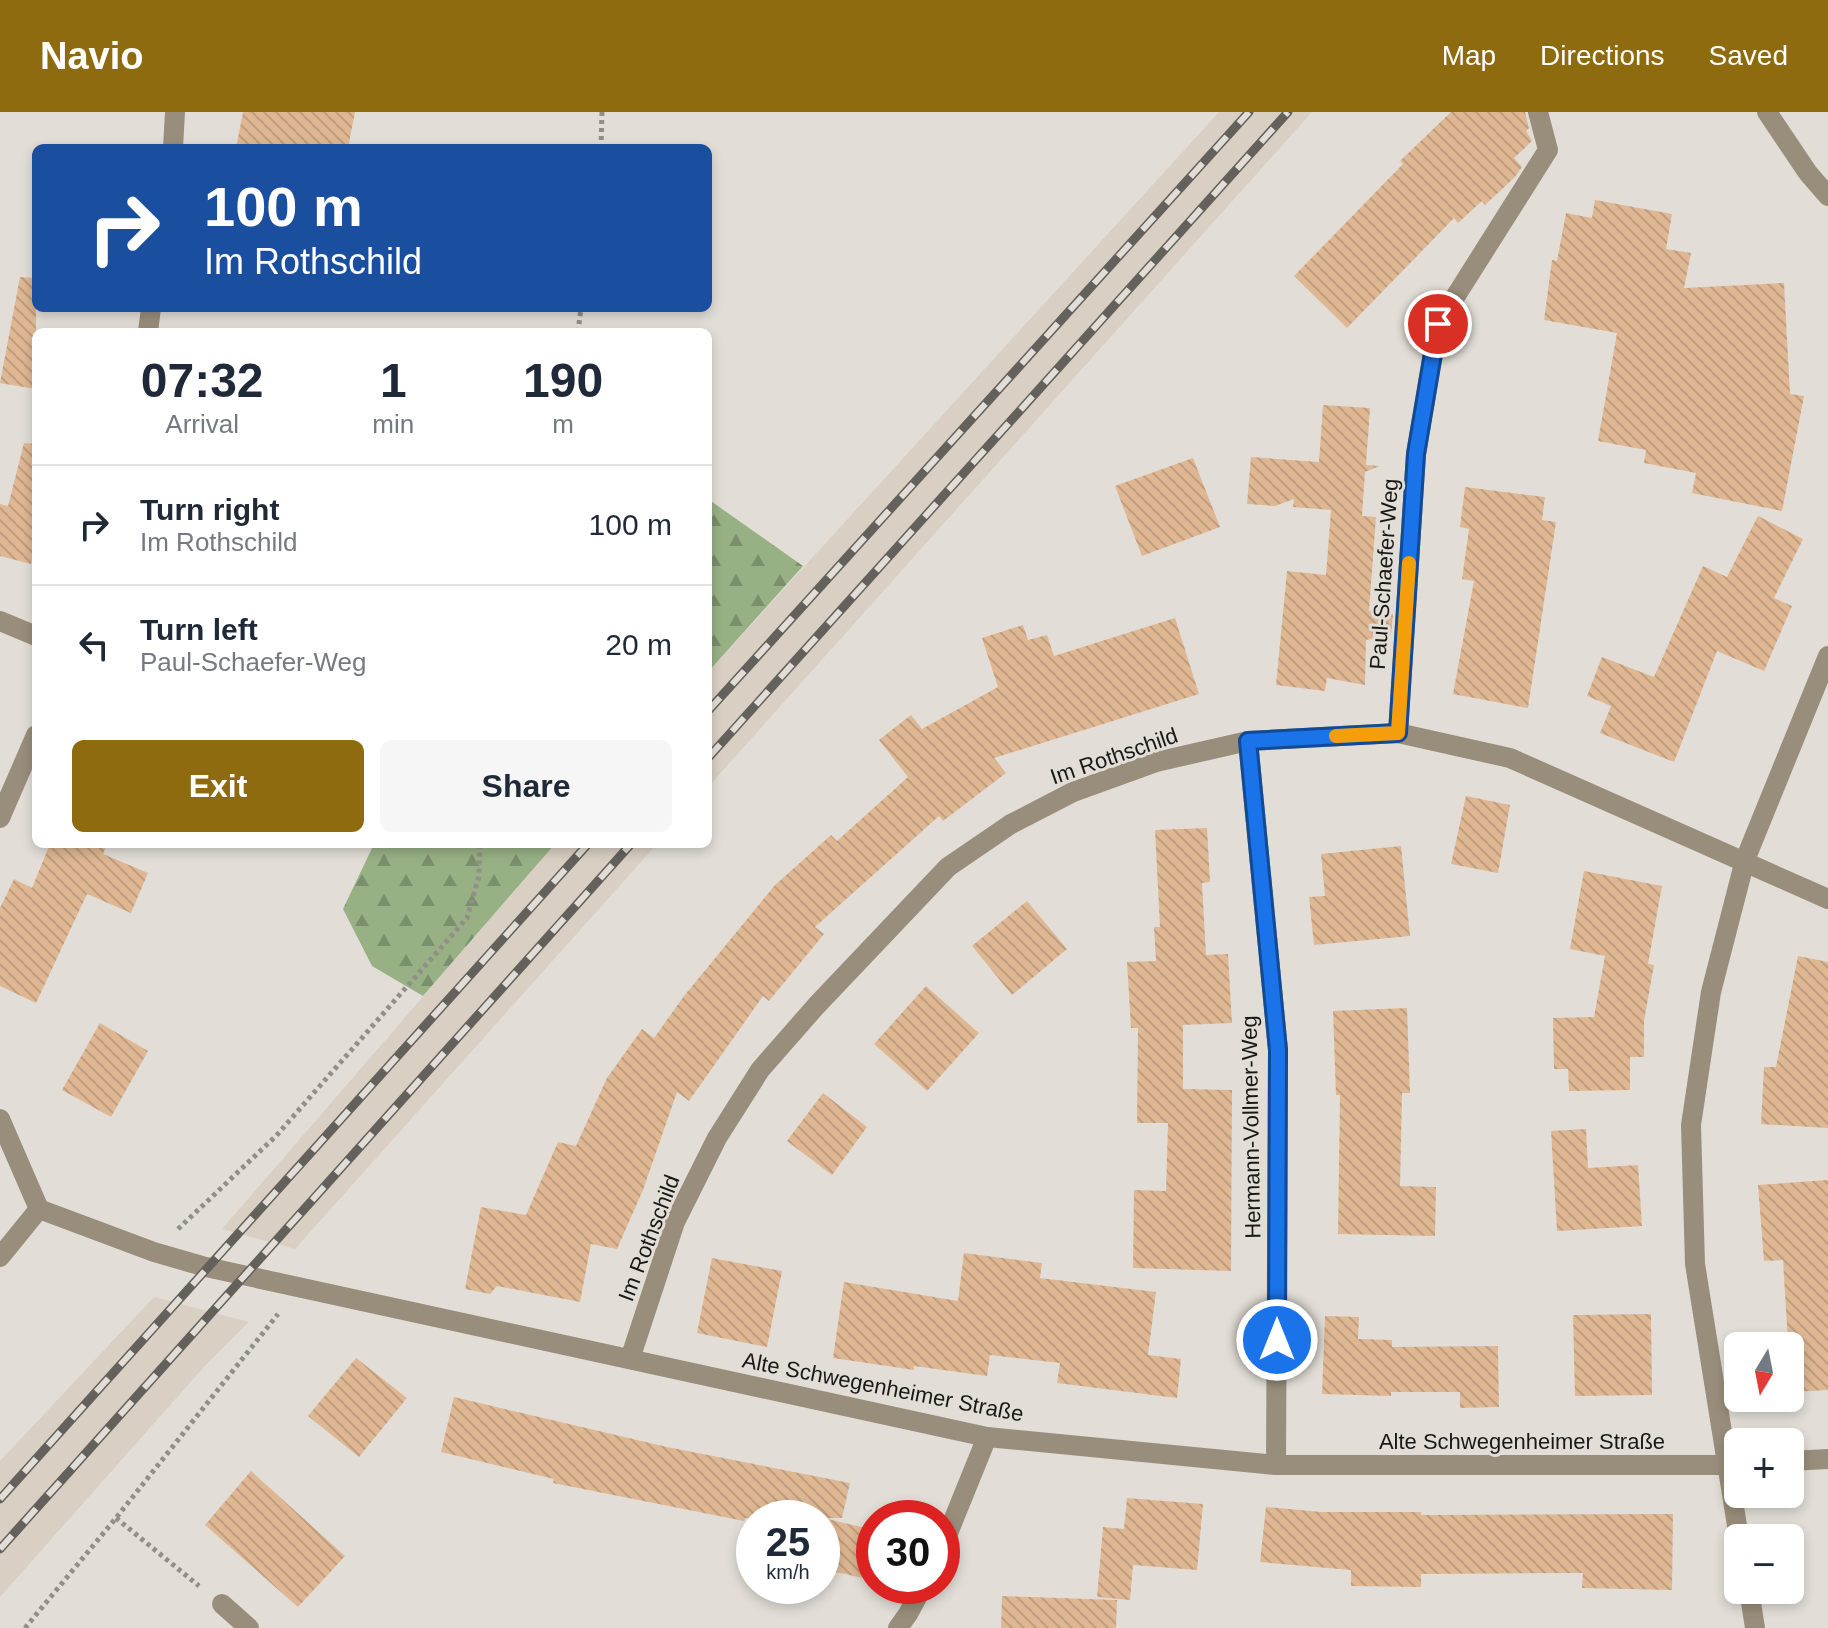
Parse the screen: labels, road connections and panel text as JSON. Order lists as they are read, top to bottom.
{
  "streets": {
    "street": [
      "Paul-Schaefer-Weg",
      "Im Rothschild",
      "Hermann-Vollmer-Weg",
      "Alte Schwegenheimer Straße"
    ]
  },
  "crossings": [
    ["Paul-Schaefer-Weg", "Im Rothschild"],
    ["Im Rothschild", "Hermann-Vollmer-Weg"],
    ["Im Rothschild", "Alte Schwegenheimer Straße"],
    ["Hermann-Vollmer-Weg", "Alte Schwegenheimer Straße"]
  ],
  "north": "bottom",
  "page": {
    "header": "Navio",
    "nav": ["Map", "Directions", "Saved"],
    "turn": ["100 m", "Im Rothschild"],
    "eta": [
      "07:32",
      "Arrival",
      "1",
      "min",
      "190",
      "m"
    ],
    "list": [
      {
        "name": "Turn right",
        "note": "Im Rothschild",
        "value": "100 m"
      },
      {
        "name": "Turn left",
        "note": "Paul-Schaefer-Weg",
        "value": "20 m"
      }
    ],
    "buttons": ["Exit", "Share"],
    "map_buttons": ["+", "−"],
    "speed": "25 km/h",
    "limit": "30"
  }
}
